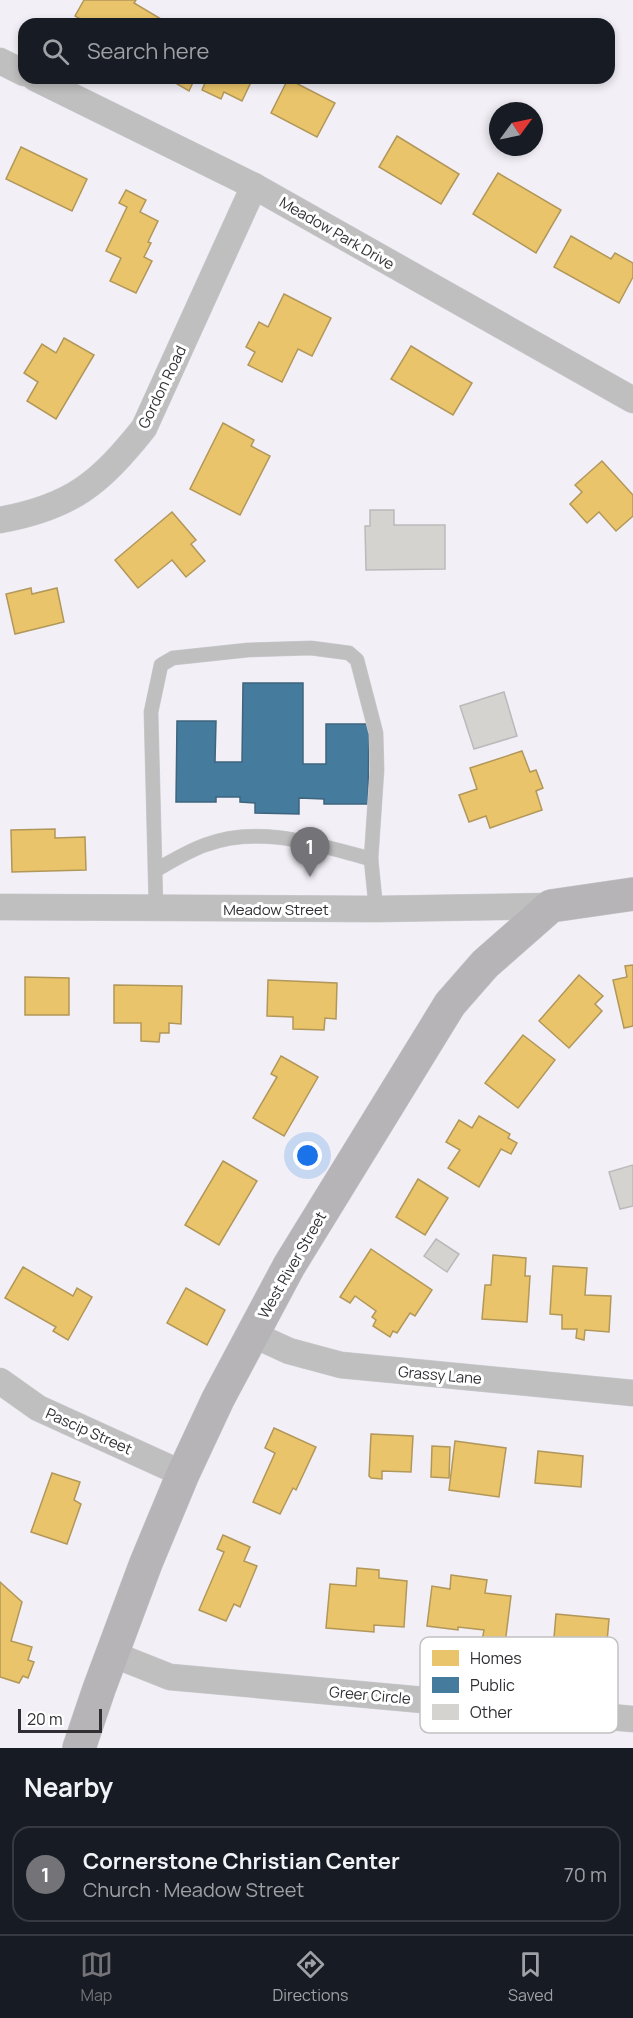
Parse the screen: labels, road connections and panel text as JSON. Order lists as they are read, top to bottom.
{
  "streets": {
    "street": [
      "Meadow Park Drive",
      "Gordon Road",
      "Meadow Street",
      "West River Street",
      "Grassy Lane",
      "Pascip Street",
      "Greer Circle"
    ]
  },
  "crossings": [
    ["Meadow Park Drive", "Gordon Road"],
    ["Meadow Street", "West River Street"],
    ["West River Street", "Grassy Lane"],
    ["West River Street", "Pascip Street"],
    ["West River Street", "Greer Circle"]
  ],
  "legend": ["Homes", "Public", "Other"],
  "scale_bar": "20 m",
  "north": "top right",
  "page": {
    "search": "Search here",
    "pins": "1",
    "scale": "20 m",
    "heading": "Nearby",
    "list": [
      {
        "mark": "1",
        "name": "Cornerstone Christian Center",
        "note": "Church · Meadow Street",
        "value": "70 m"
      }
    ],
    "nav": ["Map", "Directions", "Saved"]
  }
}
